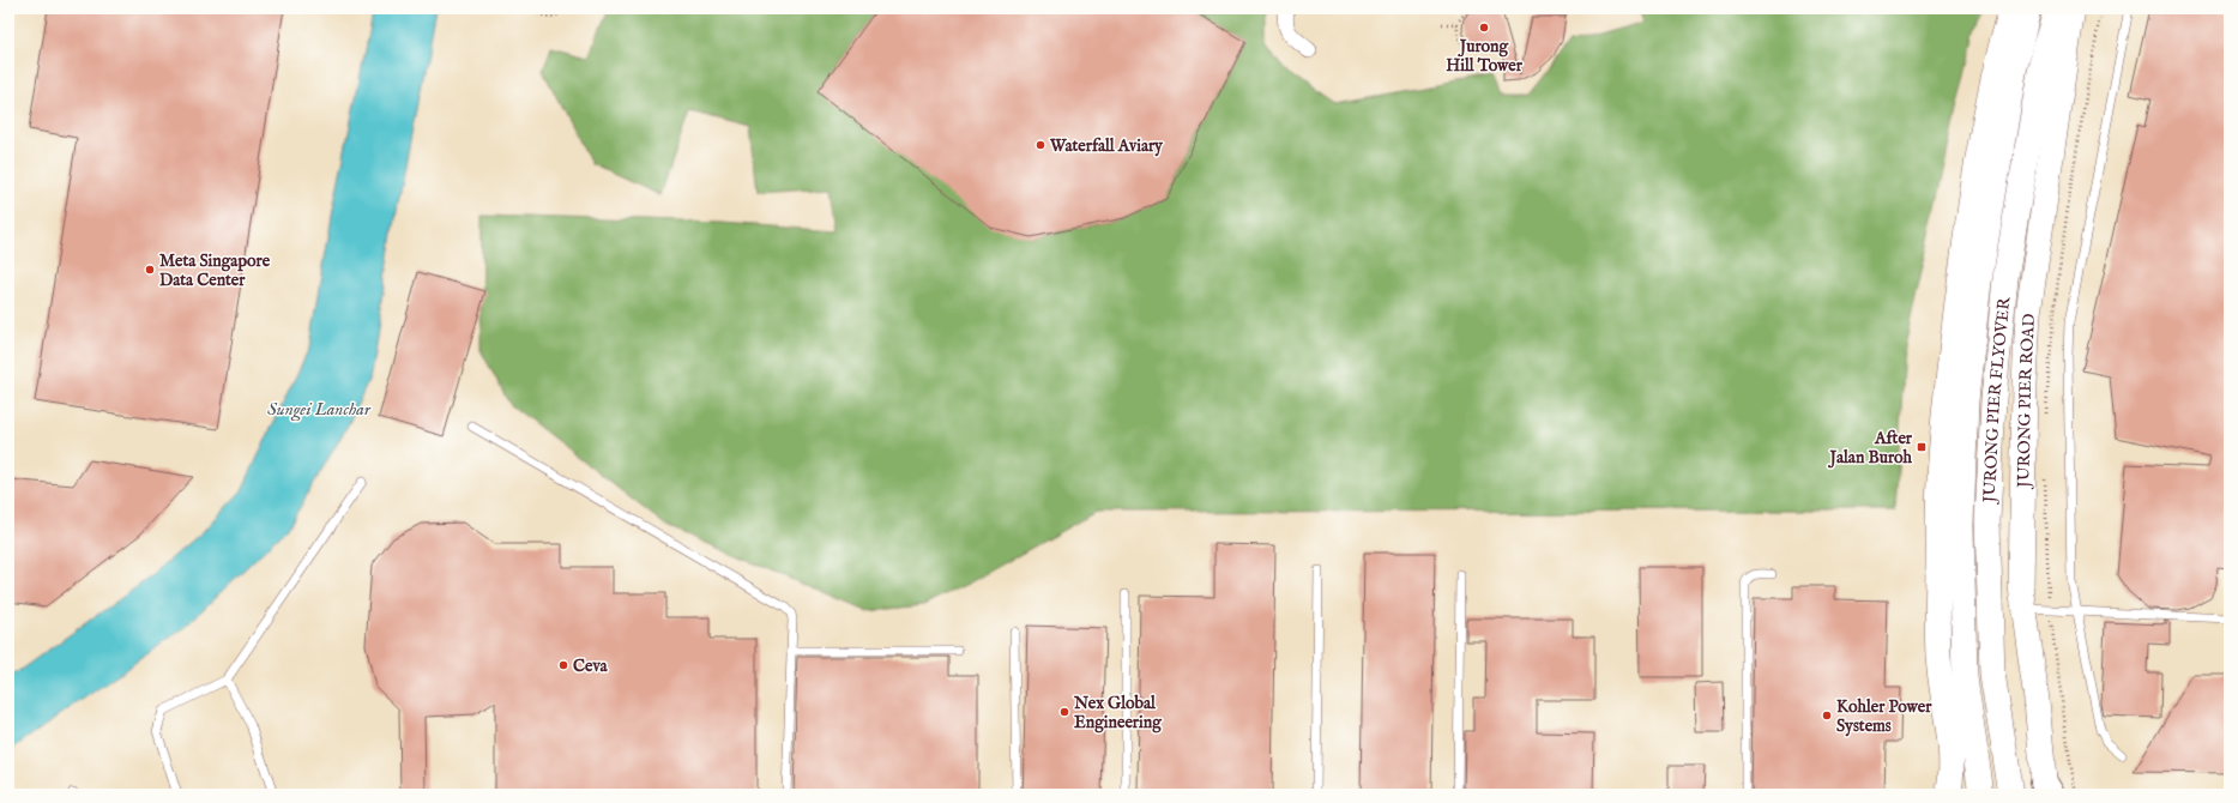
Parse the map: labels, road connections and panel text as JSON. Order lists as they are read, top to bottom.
{
  "streets": {
    "main road": ["JURONG PIER FLYOVER", "JURONG PIER ROAD"]
  },
  "water": ["Sungei Lanchar"],
  "places": {
    "other": [
      "Jurong Hill Tower",
      "Waterfall Aviary",
      "Meta Singapore Data Center",
      "Ceva",
      "Nex Global Engineering",
      "Kohler Power Systems"
    ],
    "transit": ["After Jalan Buroh"]
  }
}
